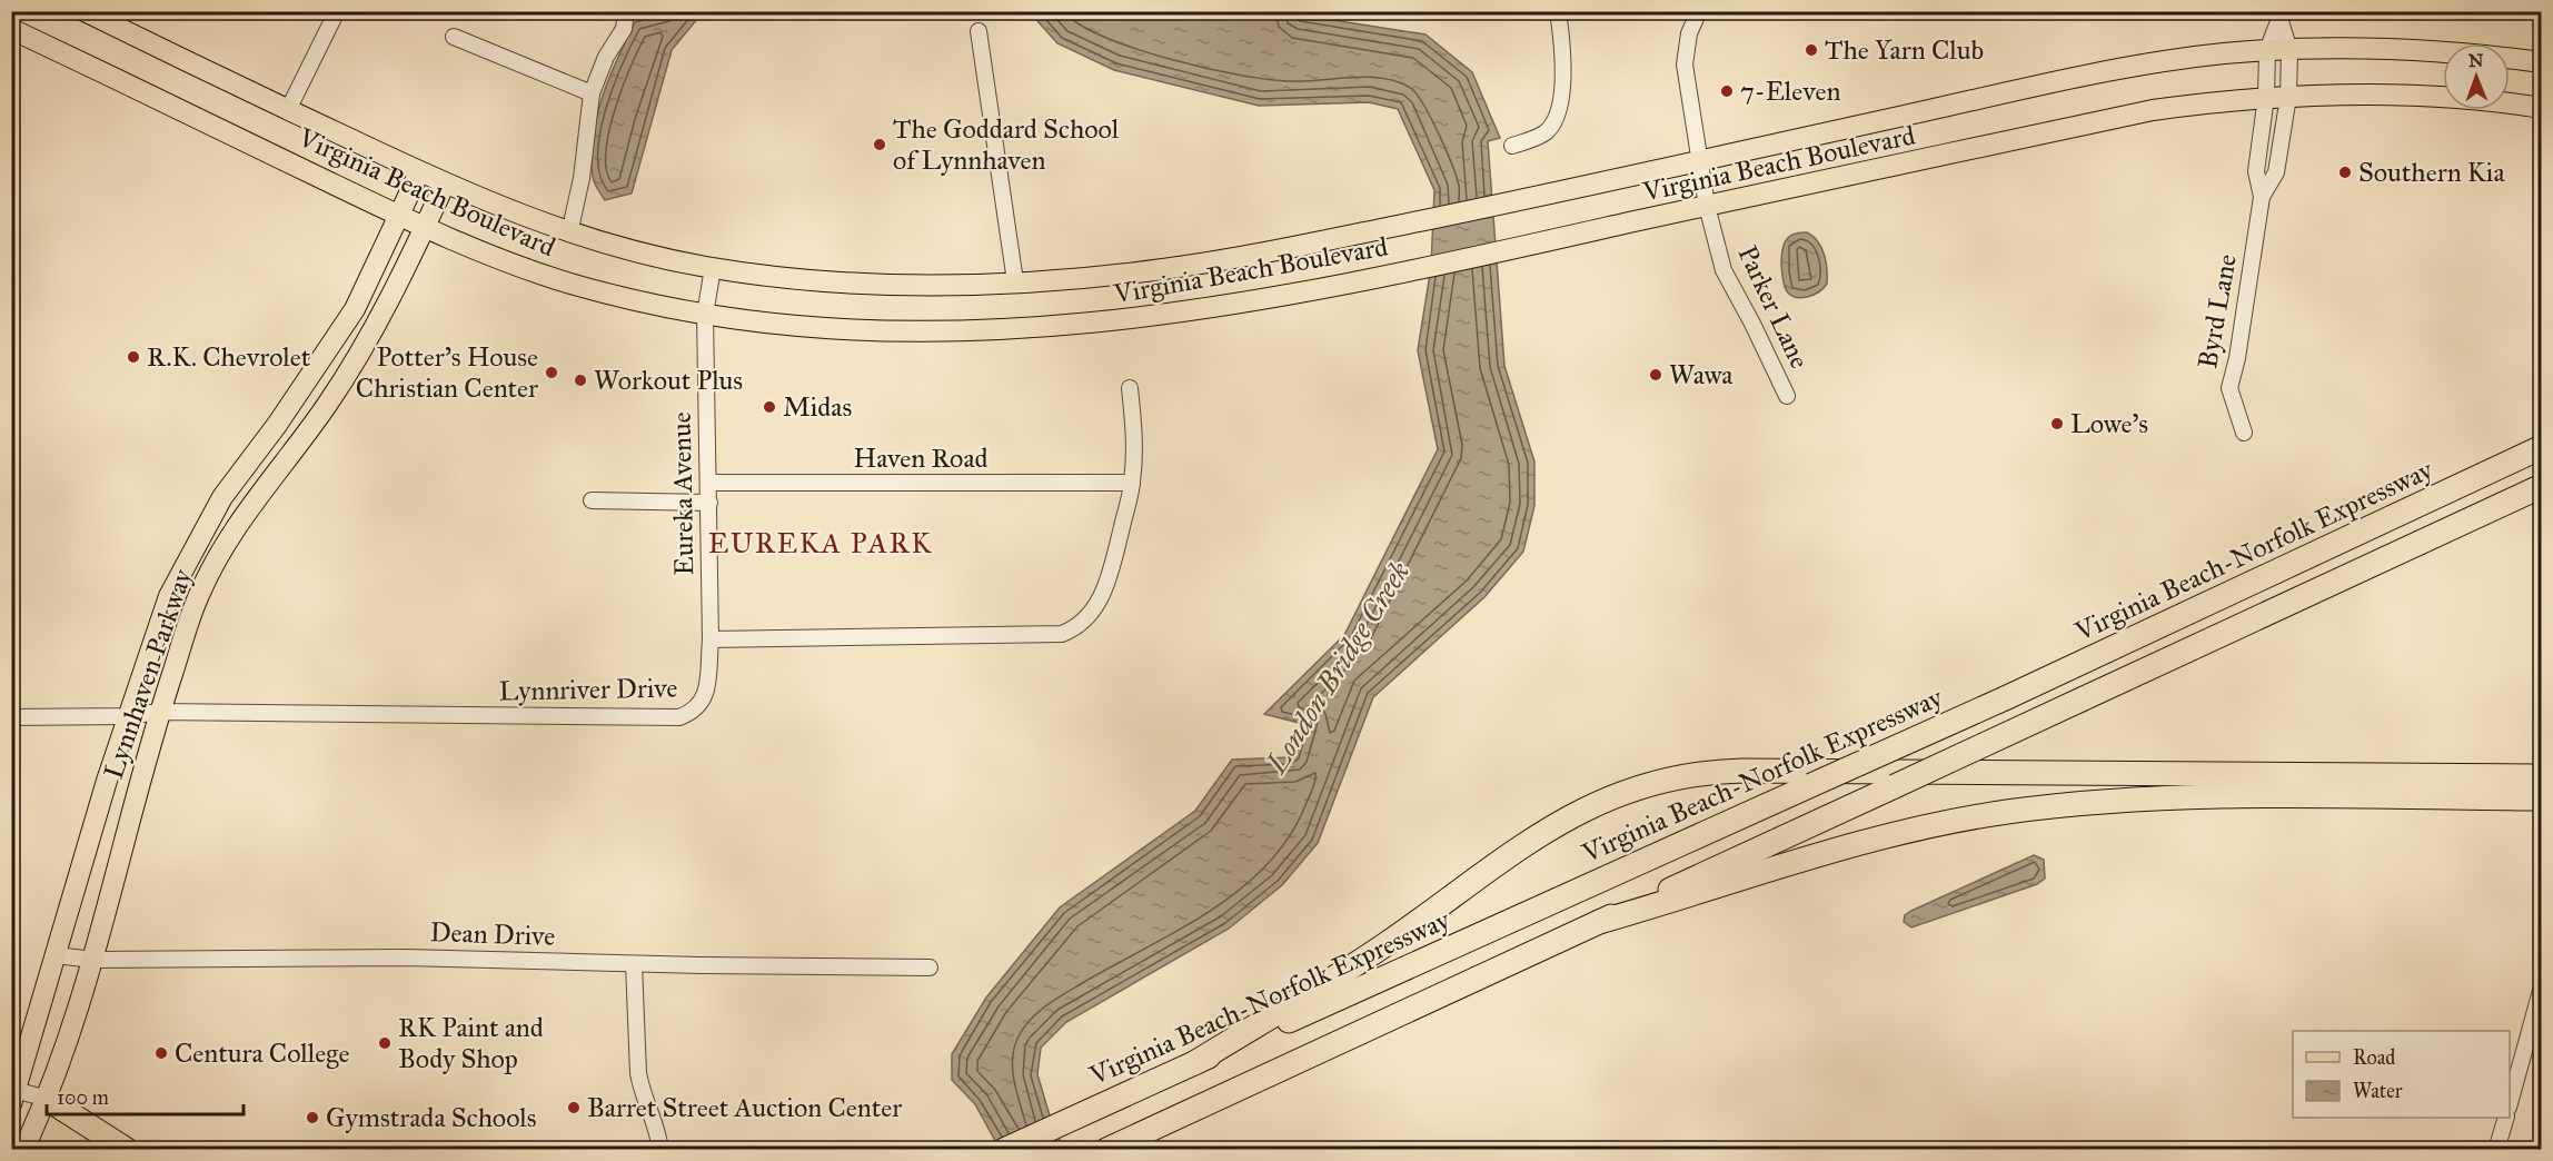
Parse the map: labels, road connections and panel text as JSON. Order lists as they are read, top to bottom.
{
  "streets": {
    "highway": ["Virginia Beach-Norfolk Expressway"],
    "main road": ["Virginia Beach Boulevard", "Lynnhaven Parkway"],
    "street": [
      "Parker Lane",
      "Byrd Lane",
      "Haven Road",
      "Eureka Avenue",
      "Lynnriver Drive",
      "Dean Drive"
    ]
  },
  "crossings": [
    ["Virginia Beach Boulevard", "Parker Lane"],
    ["Virginia Beach Boulevard", "Byrd Lane"],
    ["Virginia Beach Boulevard", "Eureka Avenue"],
    ["Virginia Beach Boulevard", "Lynnhaven Parkway"],
    ["Haven Road", "Eureka Avenue"],
    ["Eureka Avenue", "Lynnriver Drive"],
    ["Lynnhaven Parkway", "Lynnriver Drive"],
    ["Lynnhaven Parkway", "Dean Drive"]
  ],
  "districts": ["EUREKA PARK"],
  "water": ["London Bridge Creek"],
  "places": [
    "The Yarn Club",
    "7-Eleven",
    "The Goddard School of Lynnhaven",
    "Southern Kia",
    "R.K. Chevrolet",
    "Potter's House Christian Center",
    "Wawa",
    "Workout Plus",
    "Midas",
    "Lowe's",
    "RK Paint and Body Shop",
    "Centura College",
    "Barret Street Auction Center",
    "Gymstrada Schools"
  ],
  "legend": ["Road", "Water"],
  "scale_bar": "100 m",
  "north": "top"
}
